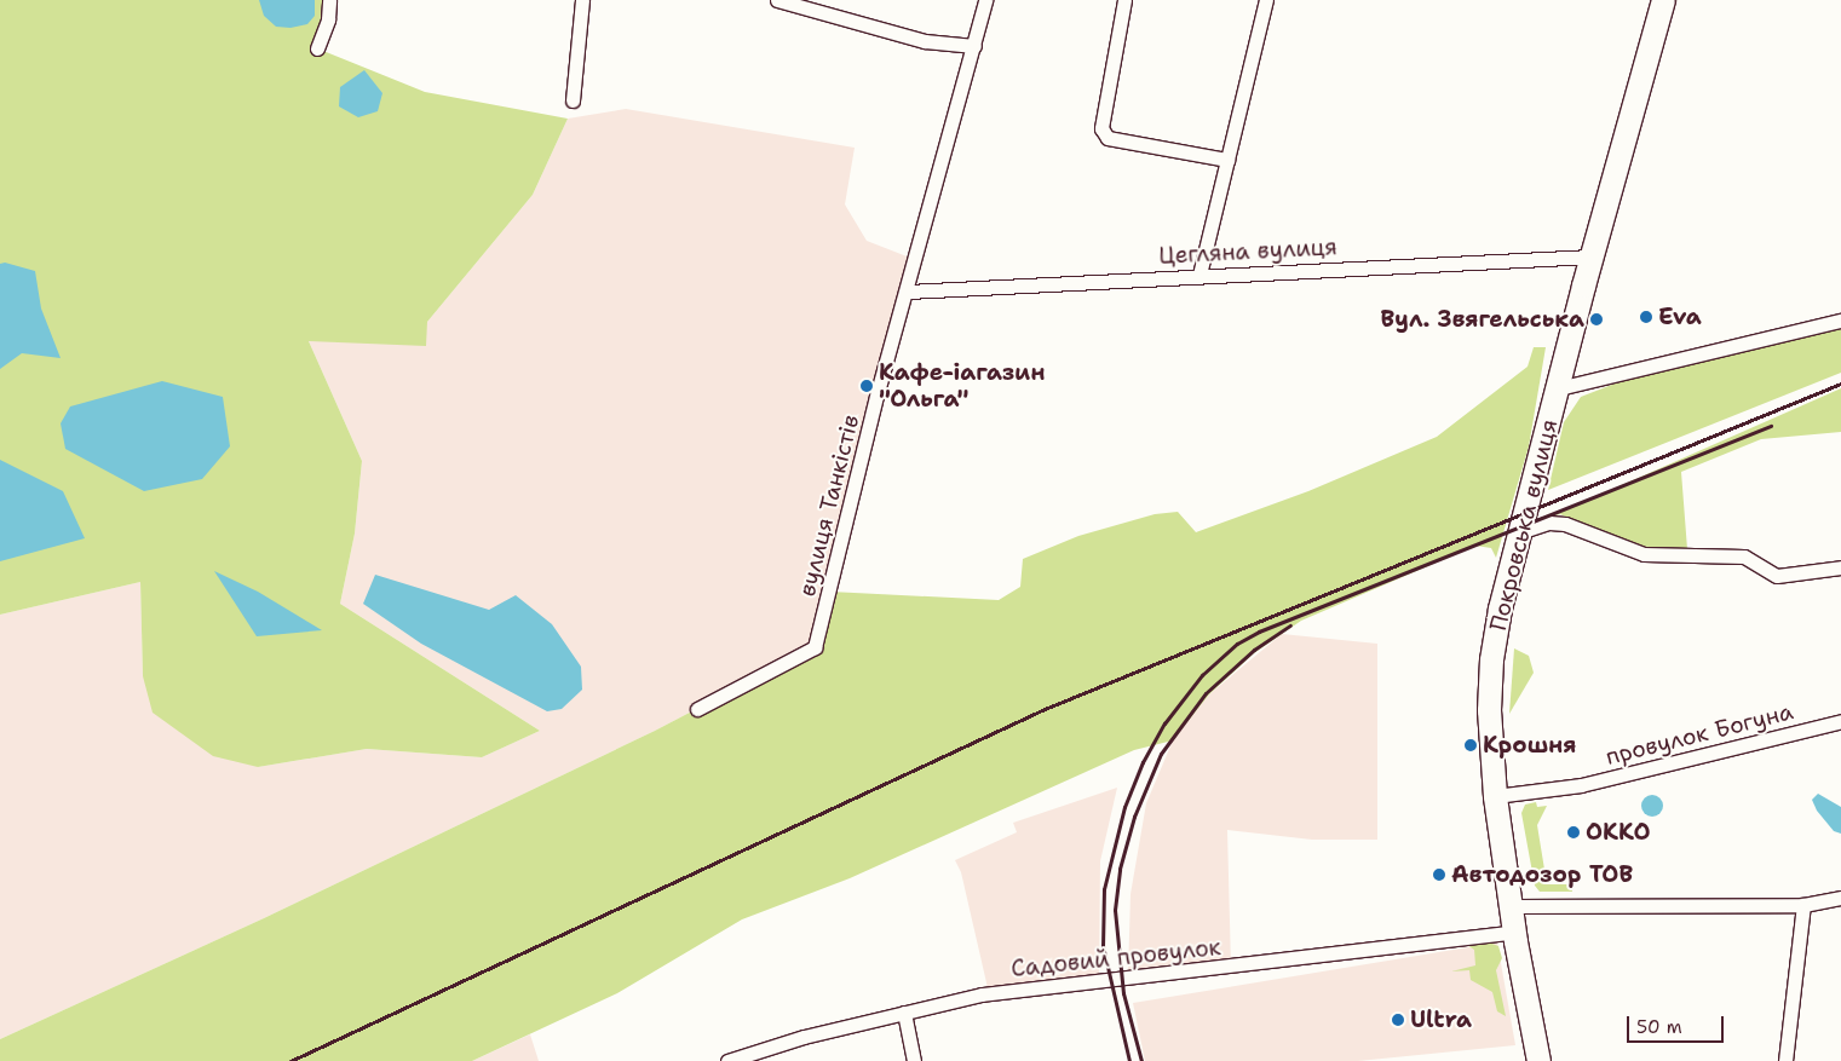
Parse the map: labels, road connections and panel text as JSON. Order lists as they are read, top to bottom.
{
  "streets": {
    "highway": ["Покровська вулиця"],
    "street": [
      "Цегляна вулиця",
      "вулиця Танкістів",
      "провулок Богуна",
      "Садовий провулок"
    ]
  },
  "crossings": [
    ["Цегляна вулиця", "вулиця Танкістів"],
    ["Цегляна вулиця", "Покровська вулиця"],
    ["Покровська вулиця", "провулок Богуна"],
    ["Покровська вулиця", "Садовий провулок"]
  ],
  "places": [
    "Eva",
    "Вул. Звягельська",
    "Кафе-іагазин \"Ольга\"",
    "Крошня",
    "ОККО",
    "Автодозор ТОВ",
    "Ultra"
  ],
  "scale_bar": "50 m"
}
